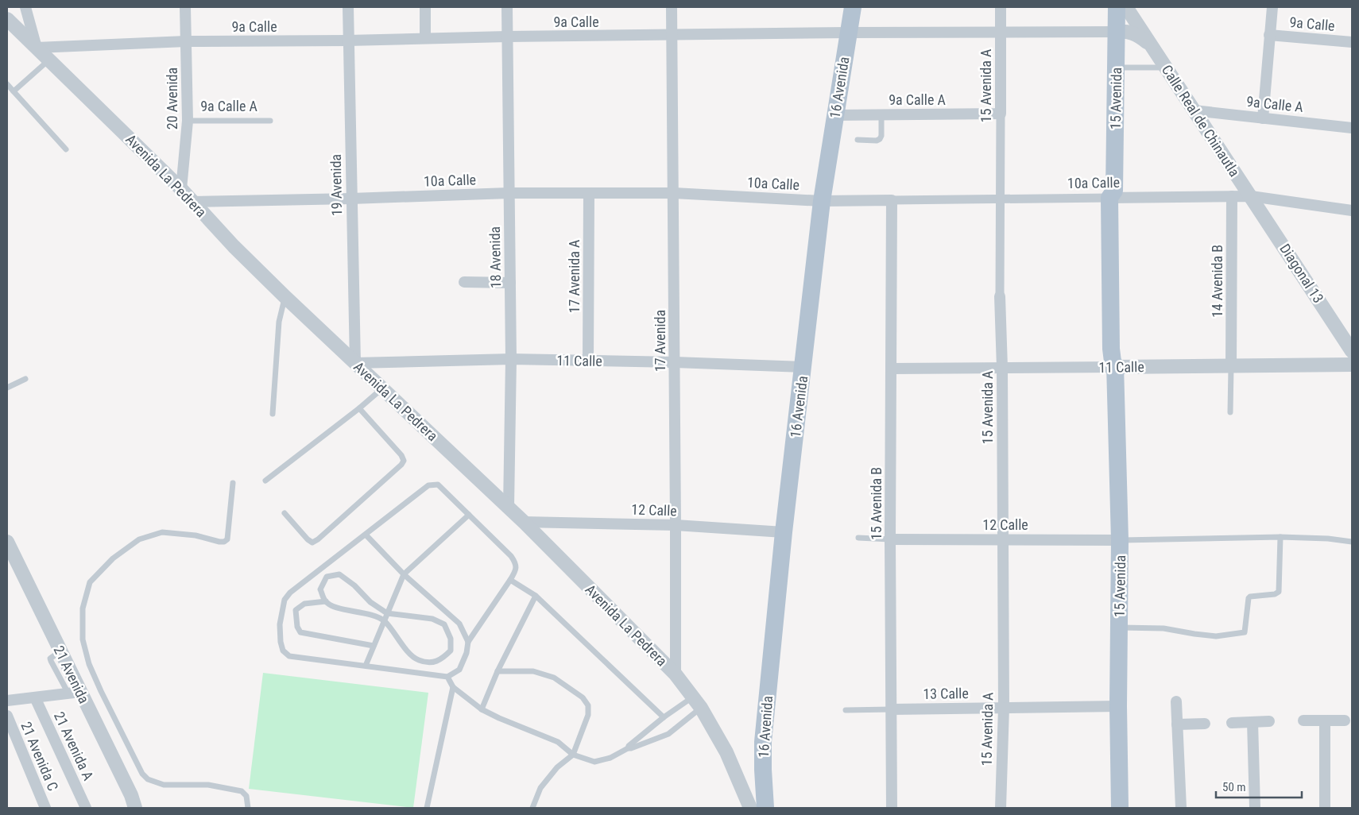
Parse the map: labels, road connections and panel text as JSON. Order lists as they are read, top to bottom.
{
  "streets": {
    "main road": ["16 Avenida", "15 Avenida"],
    "street": [
      "9a Calle",
      "15 Avenida A",
      "20 Avenida",
      "9a Calle A",
      "Calle Real de Chinautla",
      "Avenida La Pedrera",
      "10a Calle",
      "19 Avenida",
      "18 Avenida",
      "Diagonal 13",
      "17 Avenida A",
      "14 Avenida B",
      "17 Avenida",
      "11 Calle",
      "15 Avenida B",
      "12 Calle",
      "21 Avenida",
      "13 Calle",
      "21 Avenida A",
      "21 Avenida C"
    ]
  },
  "crossings": [
    ["9a Calle", "15 Avenida A"],
    ["9a Calle", "16 Avenida"],
    ["9a Calle", "20 Avenida"],
    ["9a Calle", "15 Avenida"],
    ["9a Calle", "Calle Real de Chinautla"],
    ["9a Calle", "Avenida La Pedrera"],
    ["9a Calle", "19 Avenida"],
    ["9a Calle", "18 Avenida"],
    ["9a Calle", "17 Avenida"],
    ["15 Avenida A", "9a Calle A"],
    ["15 Avenida A", "10a Calle"],
    ["15 Avenida A", "11 Calle"],
    ["15 Avenida A", "12 Calle"],
    ["15 Avenida A", "13 Calle"],
    ["16 Avenida", "9a Calle A"],
    ["16 Avenida", "10a Calle"],
    ["16 Avenida", "11 Calle"],
    ["16 Avenida", "12 Calle"],
    ["20 Avenida", "9a Calle A"],
    ["20 Avenida", "Avenida La Pedrera"],
    ["15 Avenida", "Calle Real de Chinautla"],
    ["15 Avenida", "10a Calle"],
    ["15 Avenida", "11 Calle"],
    ["15 Avenida", "12 Calle"],
    ["15 Avenida", "13 Calle"],
    ["9a Calle A", "Calle Real de Chinautla"],
    ["Calle Real de Chinautla", "10a Calle"],
    ["Calle Real de Chinautla", "Diagonal 13"],
    ["Avenida La Pedrera", "10a Calle"],
    ["Avenida La Pedrera", "19 Avenida"],
    ["Avenida La Pedrera", "18 Avenida"],
    ["Avenida La Pedrera", "17 Avenida"],
    ["Avenida La Pedrera", "11 Calle"],
    ["Avenida La Pedrera", "12 Calle"],
    ["10a Calle", "19 Avenida"],
    ["10a Calle", "18 Avenida"],
    ["10a Calle", "Diagonal 13"],
    ["10a Calle", "17 Avenida A"],
    ["10a Calle", "14 Avenida B"],
    ["10a Calle", "17 Avenida"],
    ["10a Calle", "15 Avenida B"],
    ["19 Avenida", "11 Calle"],
    ["18 Avenida", "11 Calle"],
    ["17 Avenida A", "11 Calle"],
    ["14 Avenida B", "11 Calle"],
    ["17 Avenida", "11 Calle"],
    ["17 Avenida", "12 Calle"],
    ["11 Calle", "15 Avenida B"],
    ["15 Avenida B", "12 Calle"],
    ["15 Avenida B", "13 Calle"]
  ],
  "scale_bar": "50 m"
}
